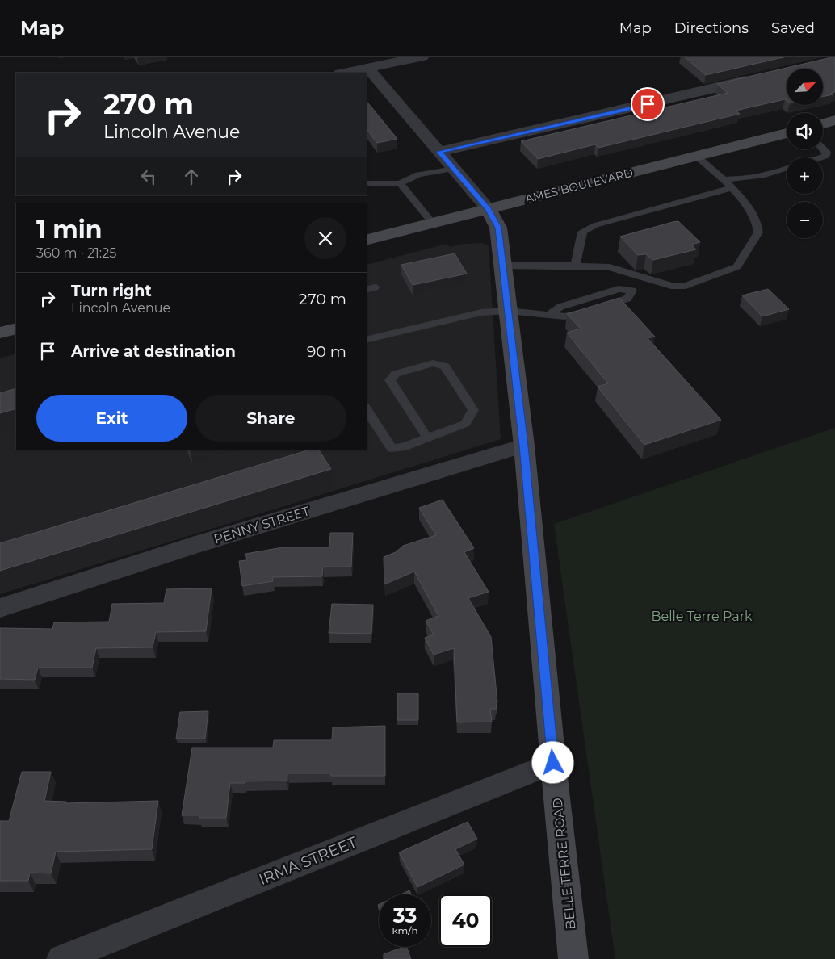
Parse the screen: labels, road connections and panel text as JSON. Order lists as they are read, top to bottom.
{
  "streets": {
    "street": [
      "AMES BOULEVARD",
      "PENNY STREET",
      "IRMA STREET",
      "BELLE TERRE ROAD"
    ]
  },
  "crossings": [
    ["AMES BOULEVARD", "BELLE TERRE ROAD"],
    ["PENNY STREET", "BELLE TERRE ROAD"],
    ["IRMA STREET", "BELLE TERRE ROAD"]
  ],
  "parks": ["Belle Terre Park"],
  "north": "top right",
  "page": {
    "header": "Map",
    "nav": ["Map", "Directions", "Saved"],
    "map_buttons": ["+", "−"],
    "turn": ["270 m", "Lincoln Avenue"],
    "heading": ["1 min", "360 m · 21:25"],
    "list": [
      {
        "name": "Turn right",
        "note": "Lincoln Avenue",
        "value": "270 m"
      },
      {
        "name": "Arrive at destination",
        "value": "90 m"
      }
    ],
    "buttons": ["Exit", "Share"],
    "speed": "33 km/h",
    "limit": "40"
  }
}
